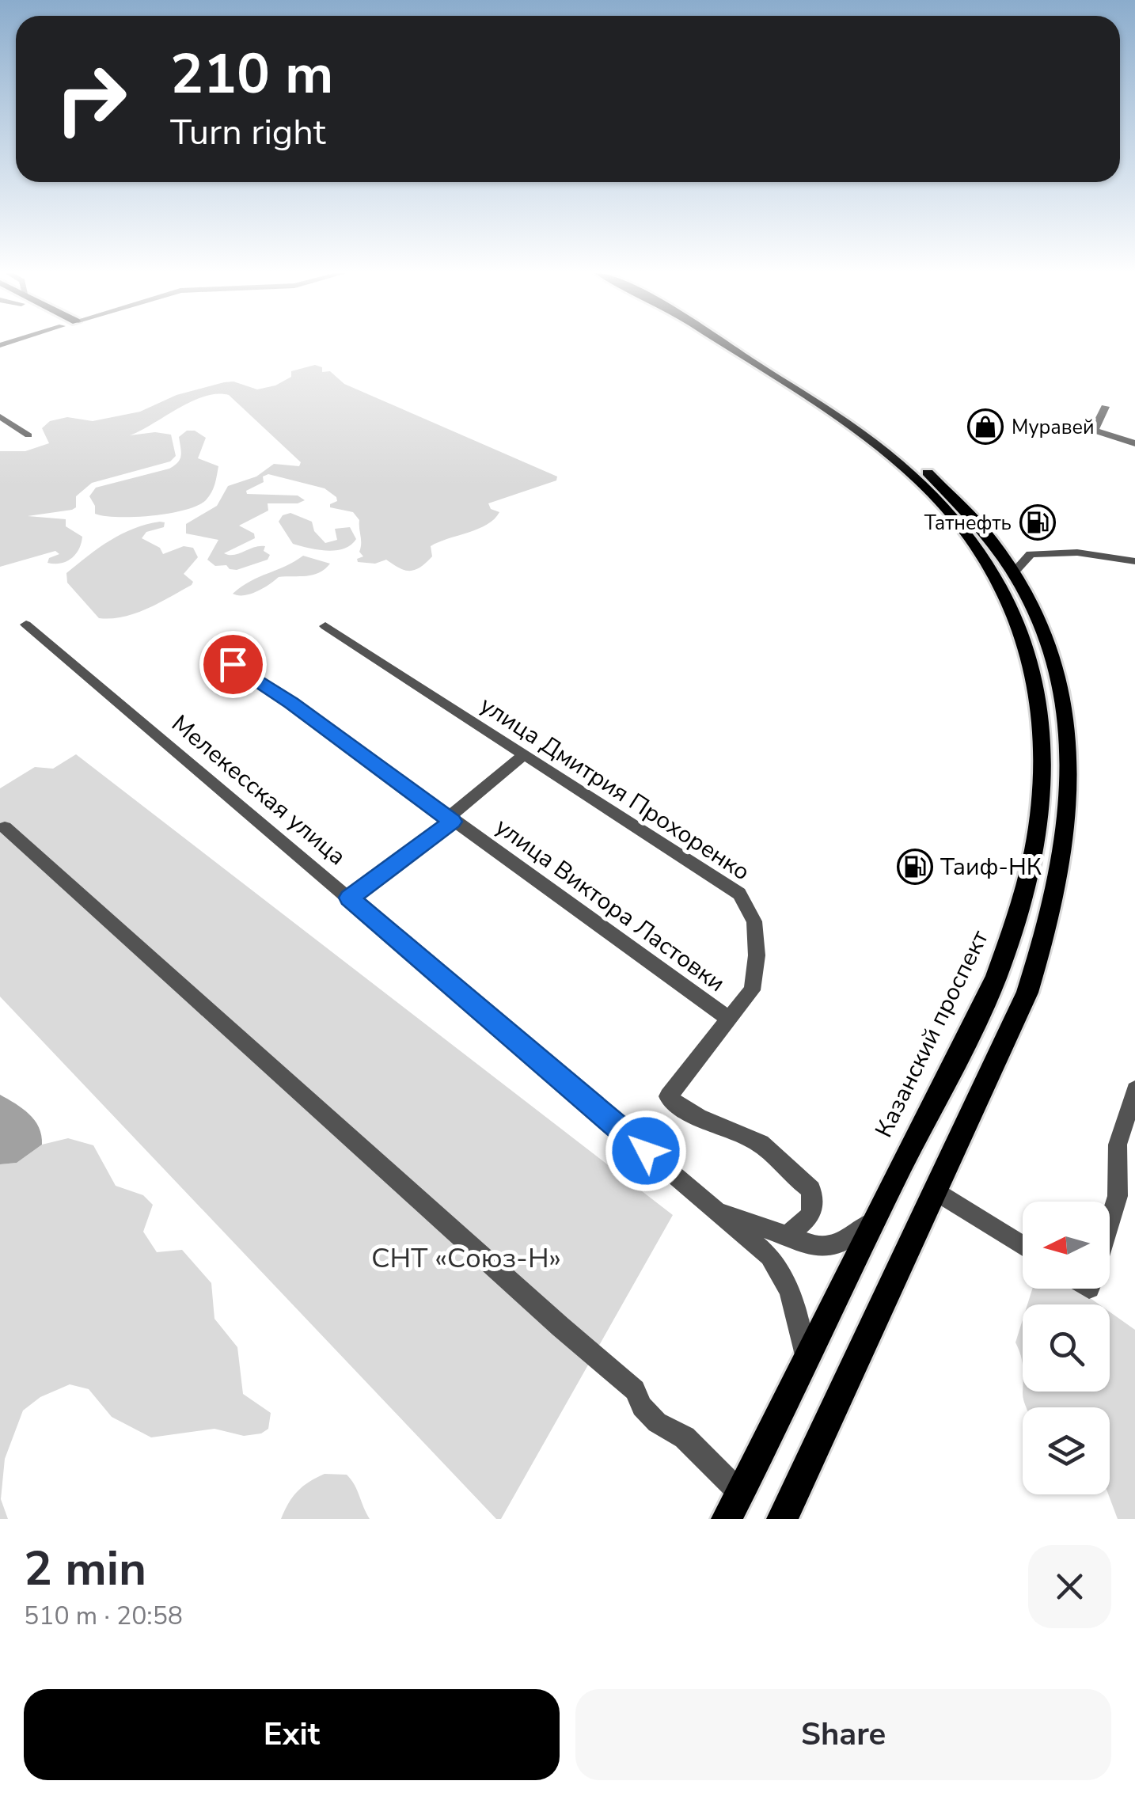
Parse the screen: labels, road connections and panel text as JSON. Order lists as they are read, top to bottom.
{
  "streets": {
    "main road": ["Казанский проспект"],
    "street": ["улица Дмитрия Прохоренко", "Мелекесская улица", "улица Виктора Ластовки"]
  },
  "crossings": [
    ["улица Дмитрия Прохоренко", "улица Виктора Ластовки"],
    ["Мелекесская улица", "Казанский проспект"]
  ],
  "parks": ["СНТ «Союз-Н»"],
  "places": {
    "shop": ["Муравей"],
    "fuel station": ["Татнефть", "Таиф-НК"]
  },
  "north": "left",
  "page": {
    "turn": ["210 m", "Turn right"],
    "heading": ["2 min", "510 m · 20:58"],
    "buttons": ["Exit", "Share"]
  }
}
